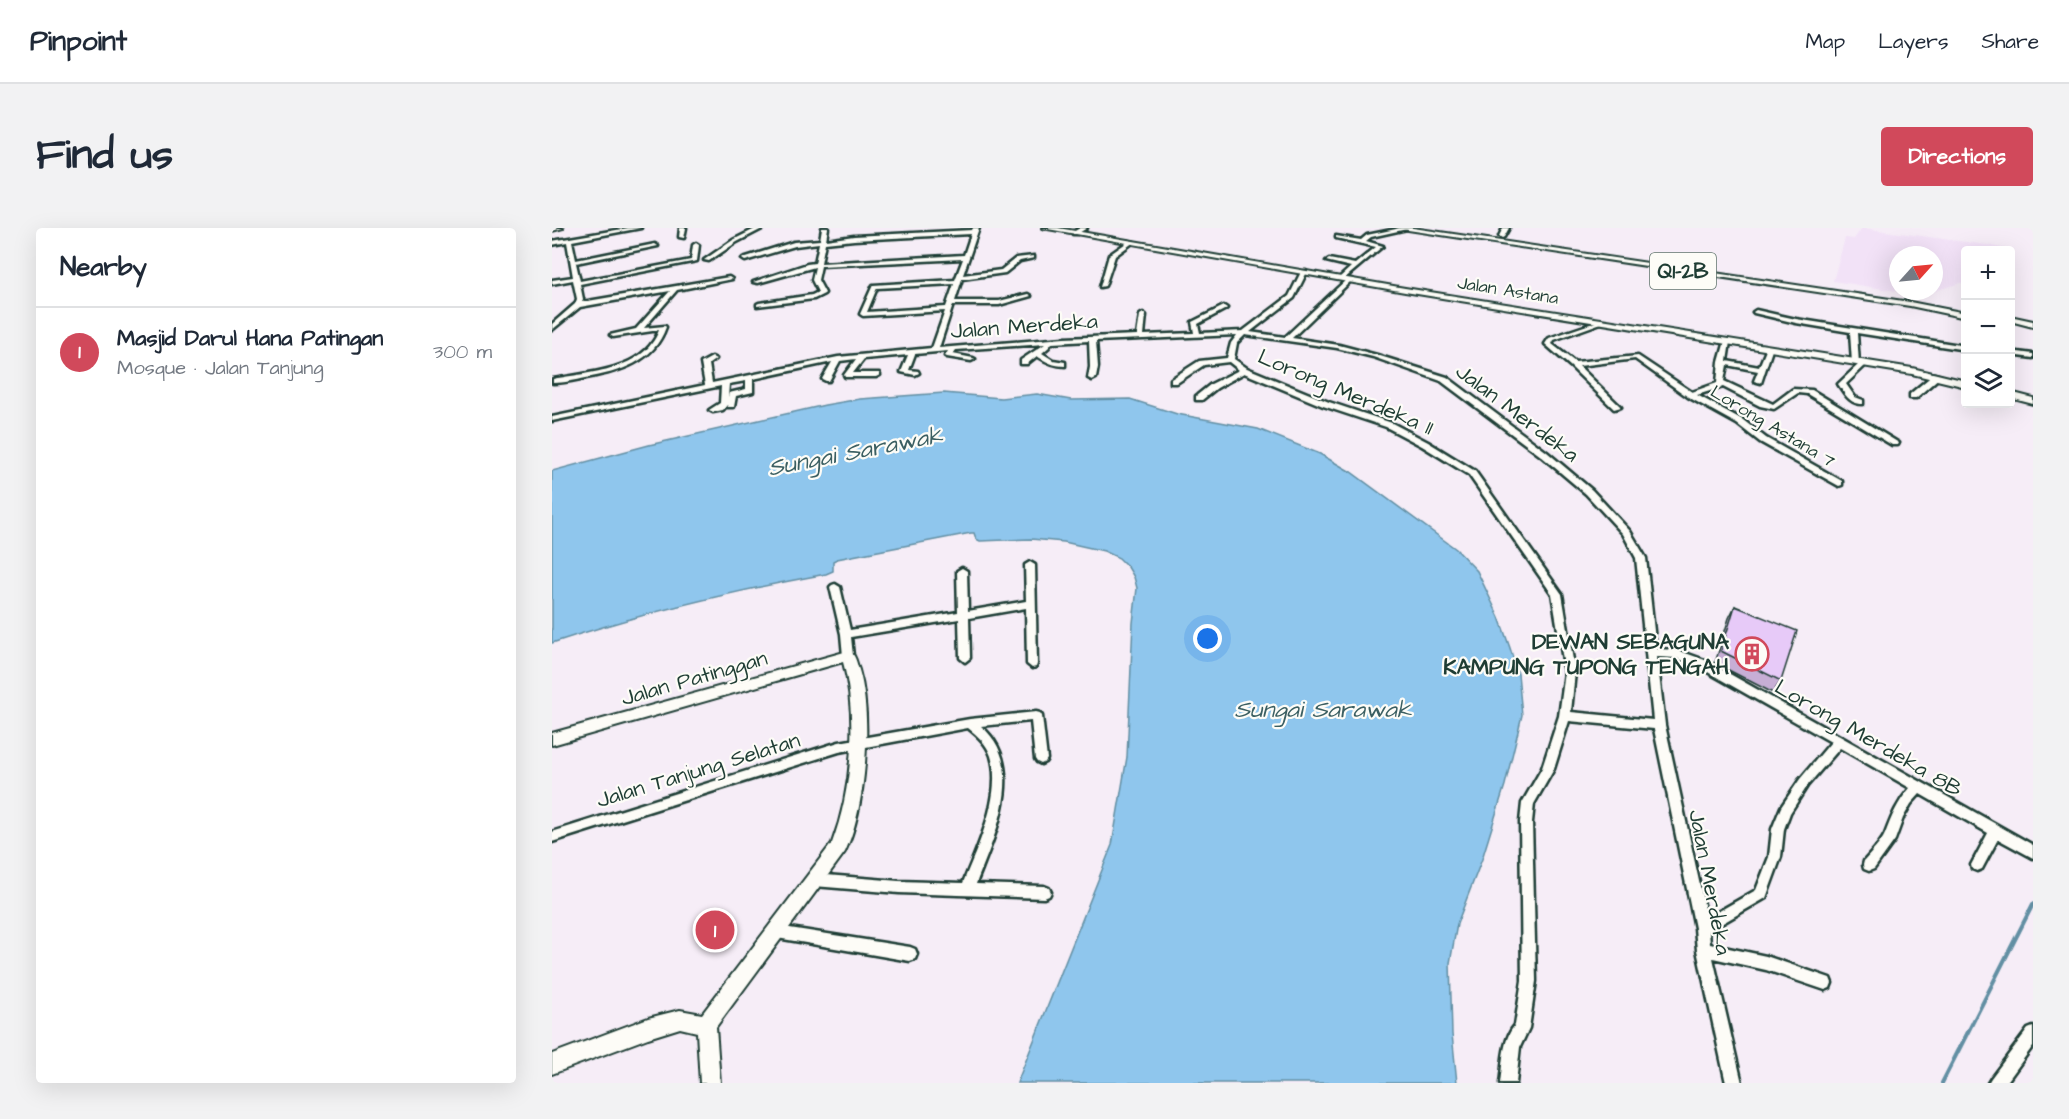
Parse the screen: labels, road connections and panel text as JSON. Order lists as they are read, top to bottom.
{
  "streets": {
    "main road": ["Q1-2B", "Jalan Astana", "Jalan Patinggan"],
    "street": [
      "Jalan Merdeka",
      "Lorong Merdeka 11",
      "Lorong Astana 7",
      "Lorong Merdeka 8B",
      "Jalan Tanjung Selatan"
    ]
  },
  "crossings": [
    ["Jalan Merdeka", "Lorong Merdeka 11"],
    ["Jalan Merdeka", "Lorong Merdeka 8B"]
  ],
  "water": ["Sungai Sarawak"],
  "places": {
    "building": ["DEWAN SEBAGUNA KAMPUNG TUPONG TENGAH"]
  },
  "north": "top right",
  "page": {
    "header": "Pinpoint",
    "nav": ["Map", "Layers", "Share"],
    "title": "Find us",
    "buttons": "Directions",
    "heading": "Nearby",
    "map_buttons": ["+", "−"],
    "list": [
      {
        "mark": "1",
        "name": "Masjid Darul Hana Patingan",
        "note": "Mosque · Jalan Tanjung",
        "value": "300 m"
      }
    ],
    "pins": "1"
  }
}
